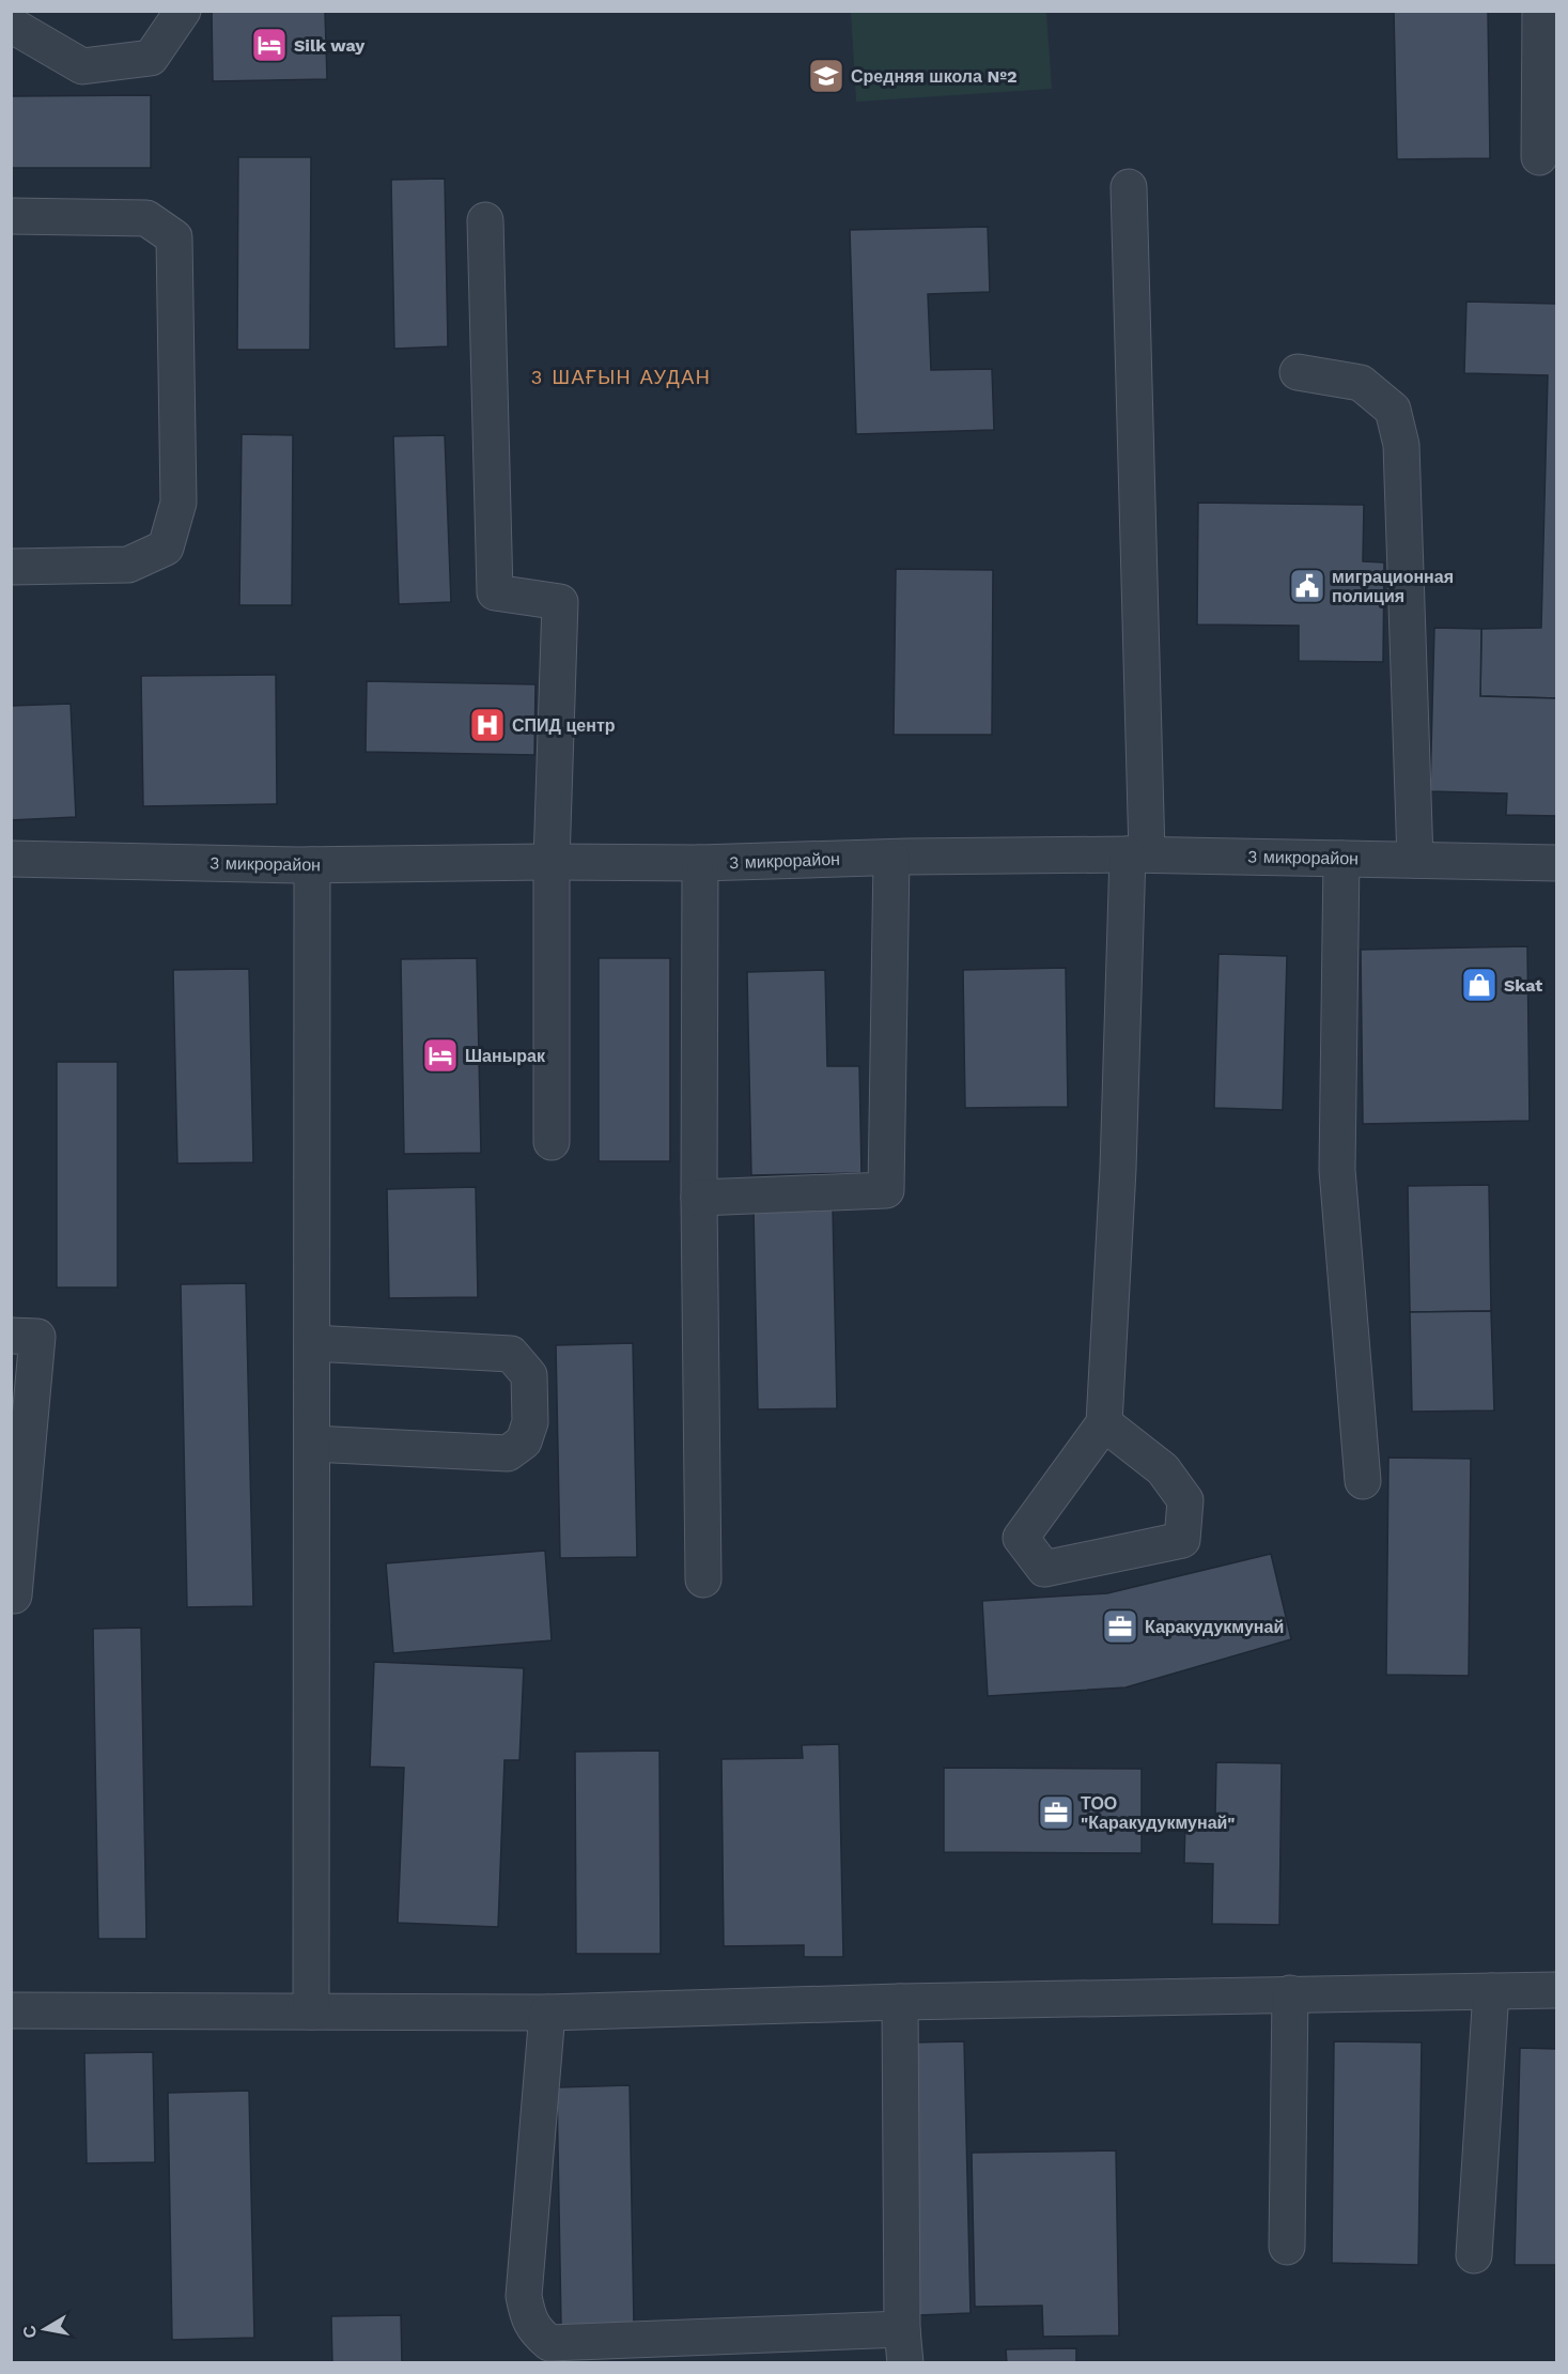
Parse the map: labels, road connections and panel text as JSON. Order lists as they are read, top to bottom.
{
  "streets": {
    "street": ["3 микрорайон"]
  },
  "districts": ["3 ШАҒЫН АУДАН"],
  "places": {
    "hotel": ["Silk way", "Шанырак"],
    "school or university": ["Средняя школа №2"],
    "public building": ["миграционная полиция"],
    "hospital": ["СПИД центр"],
    "shop": ["Skat"],
    "office": ["Каракудукмунай", "ТОО \"Каракудукмунай\""]
  },
  "north": "left"
}
